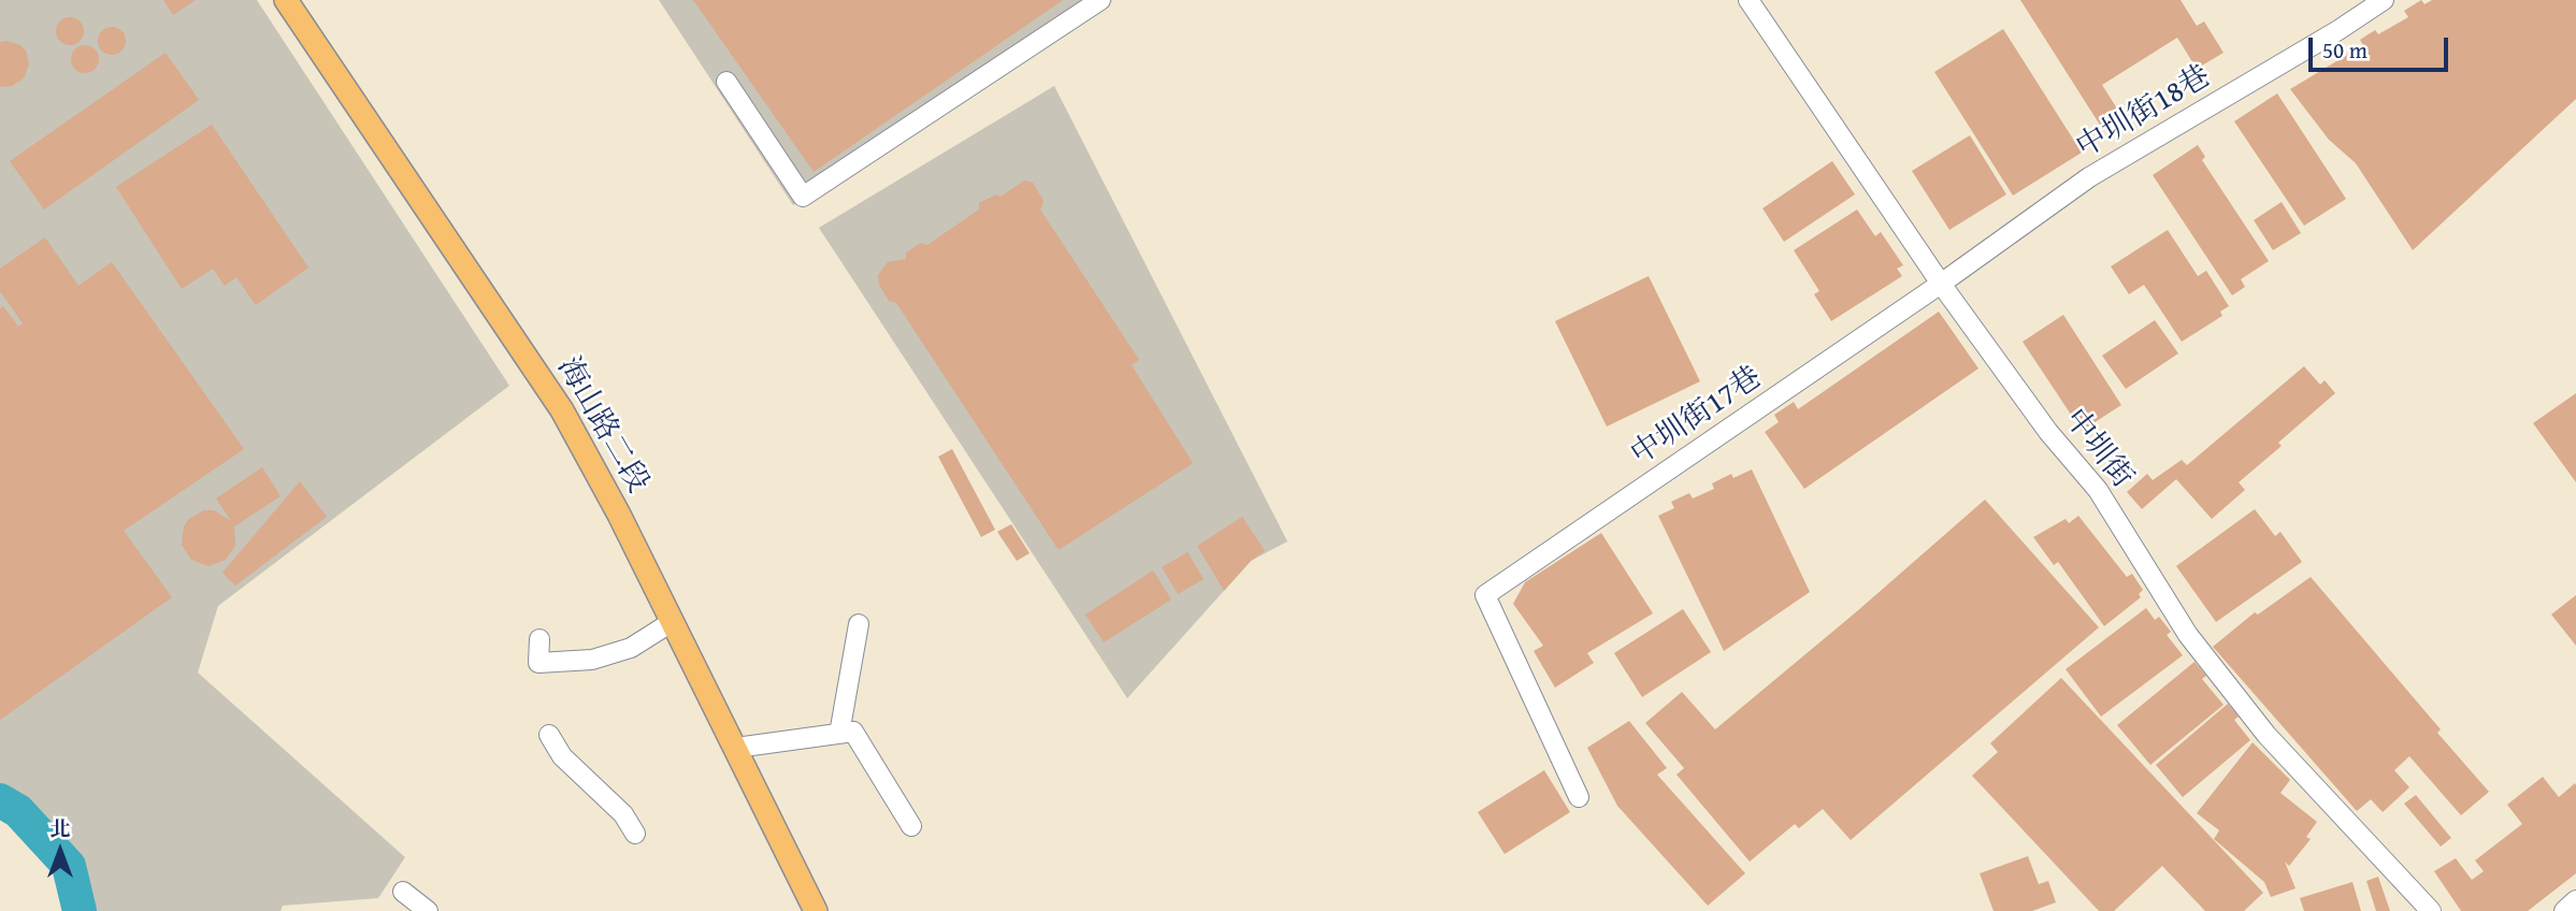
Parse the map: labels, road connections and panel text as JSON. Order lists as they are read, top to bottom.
{
  "streets": {
    "main road": ["海山路二段"],
    "street": ["中圳街18巷", "中圳街17巷", "中圳街"]
  },
  "crossings": [
    ["中圳街18巷", "中圳街17巷"],
    ["中圳街18巷", "中圳街"],
    ["中圳街17巷", "中圳街"]
  ],
  "scale_bar": "50 m",
  "north": "top"
}
